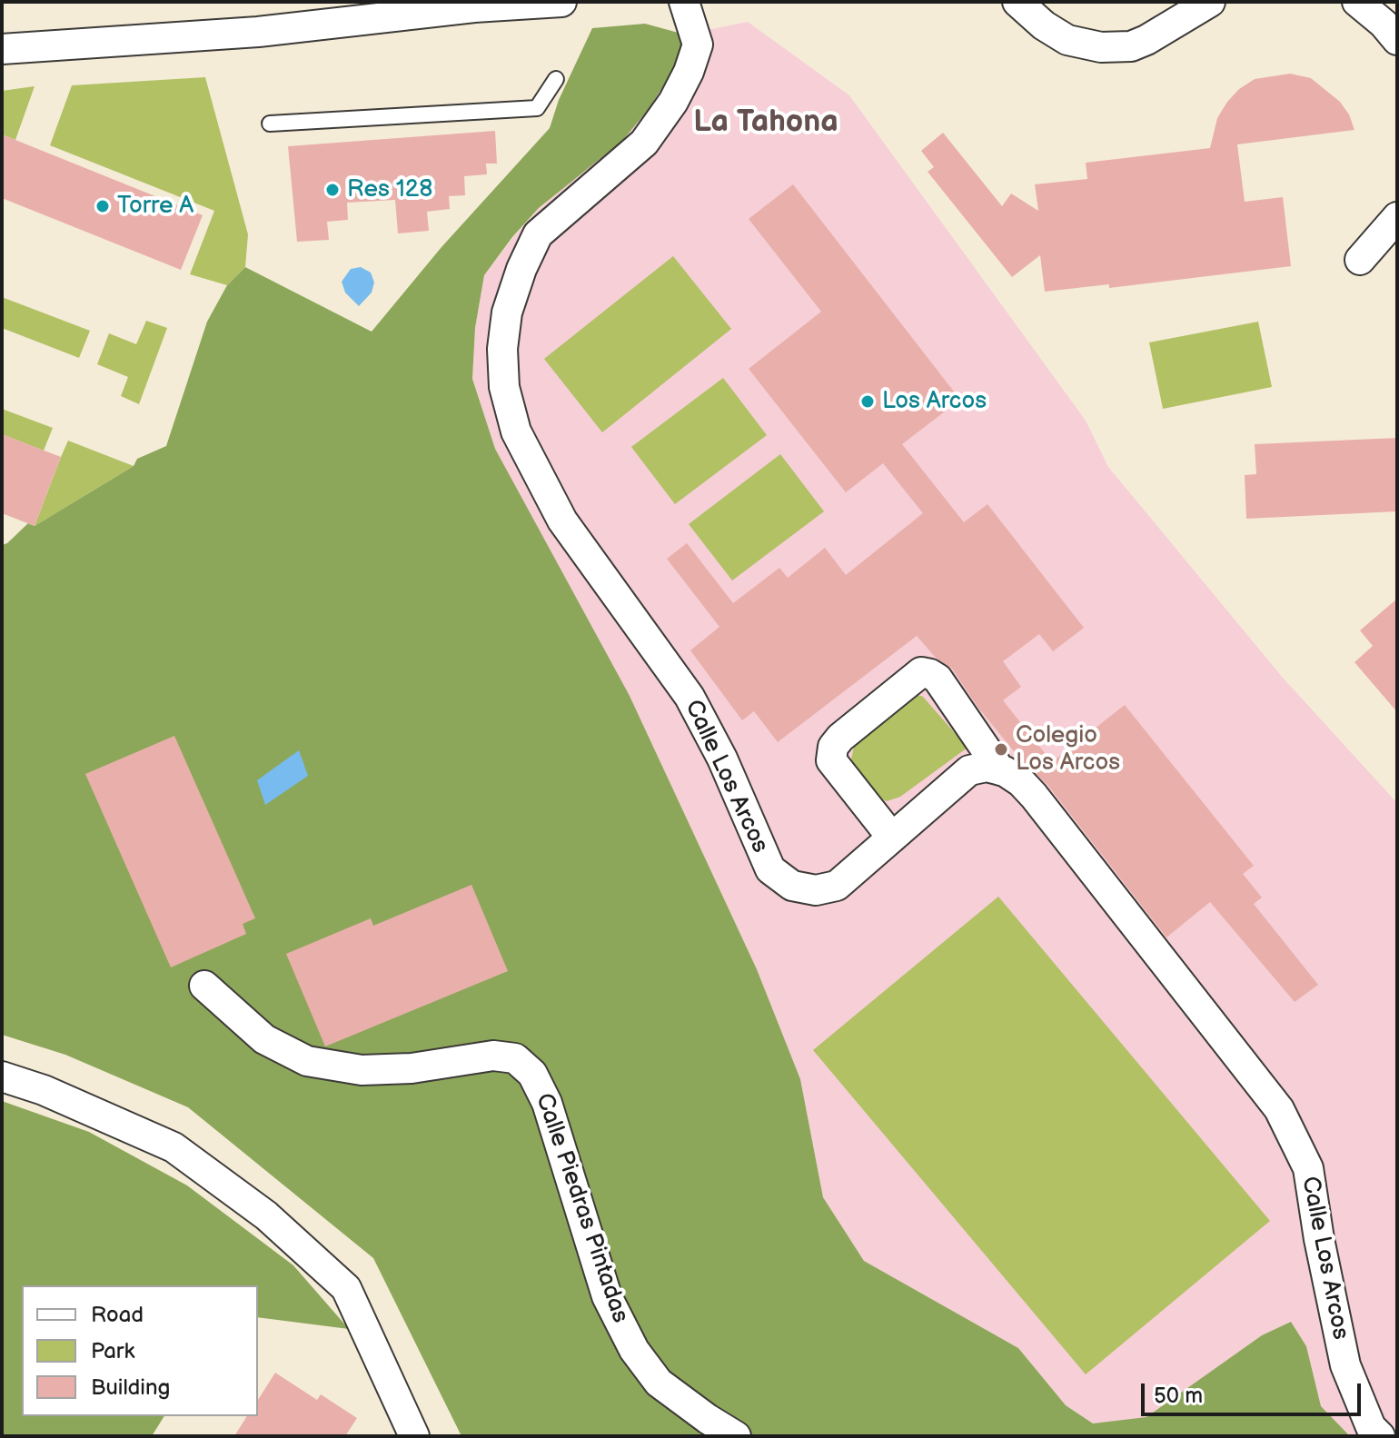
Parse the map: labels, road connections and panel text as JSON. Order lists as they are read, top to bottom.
{
  "streets": {
    "street": ["Calle Los Arcos", "Calle Piedras Pintadas"]
  },
  "districts": ["La Tahona"],
  "places": [
    "Res 128",
    "Torre A",
    "Los Arcos",
    "Colegio Los Arcos"
  ],
  "legend": ["Road", "Park", "Building"],
  "scale_bar": "50 m"
}
